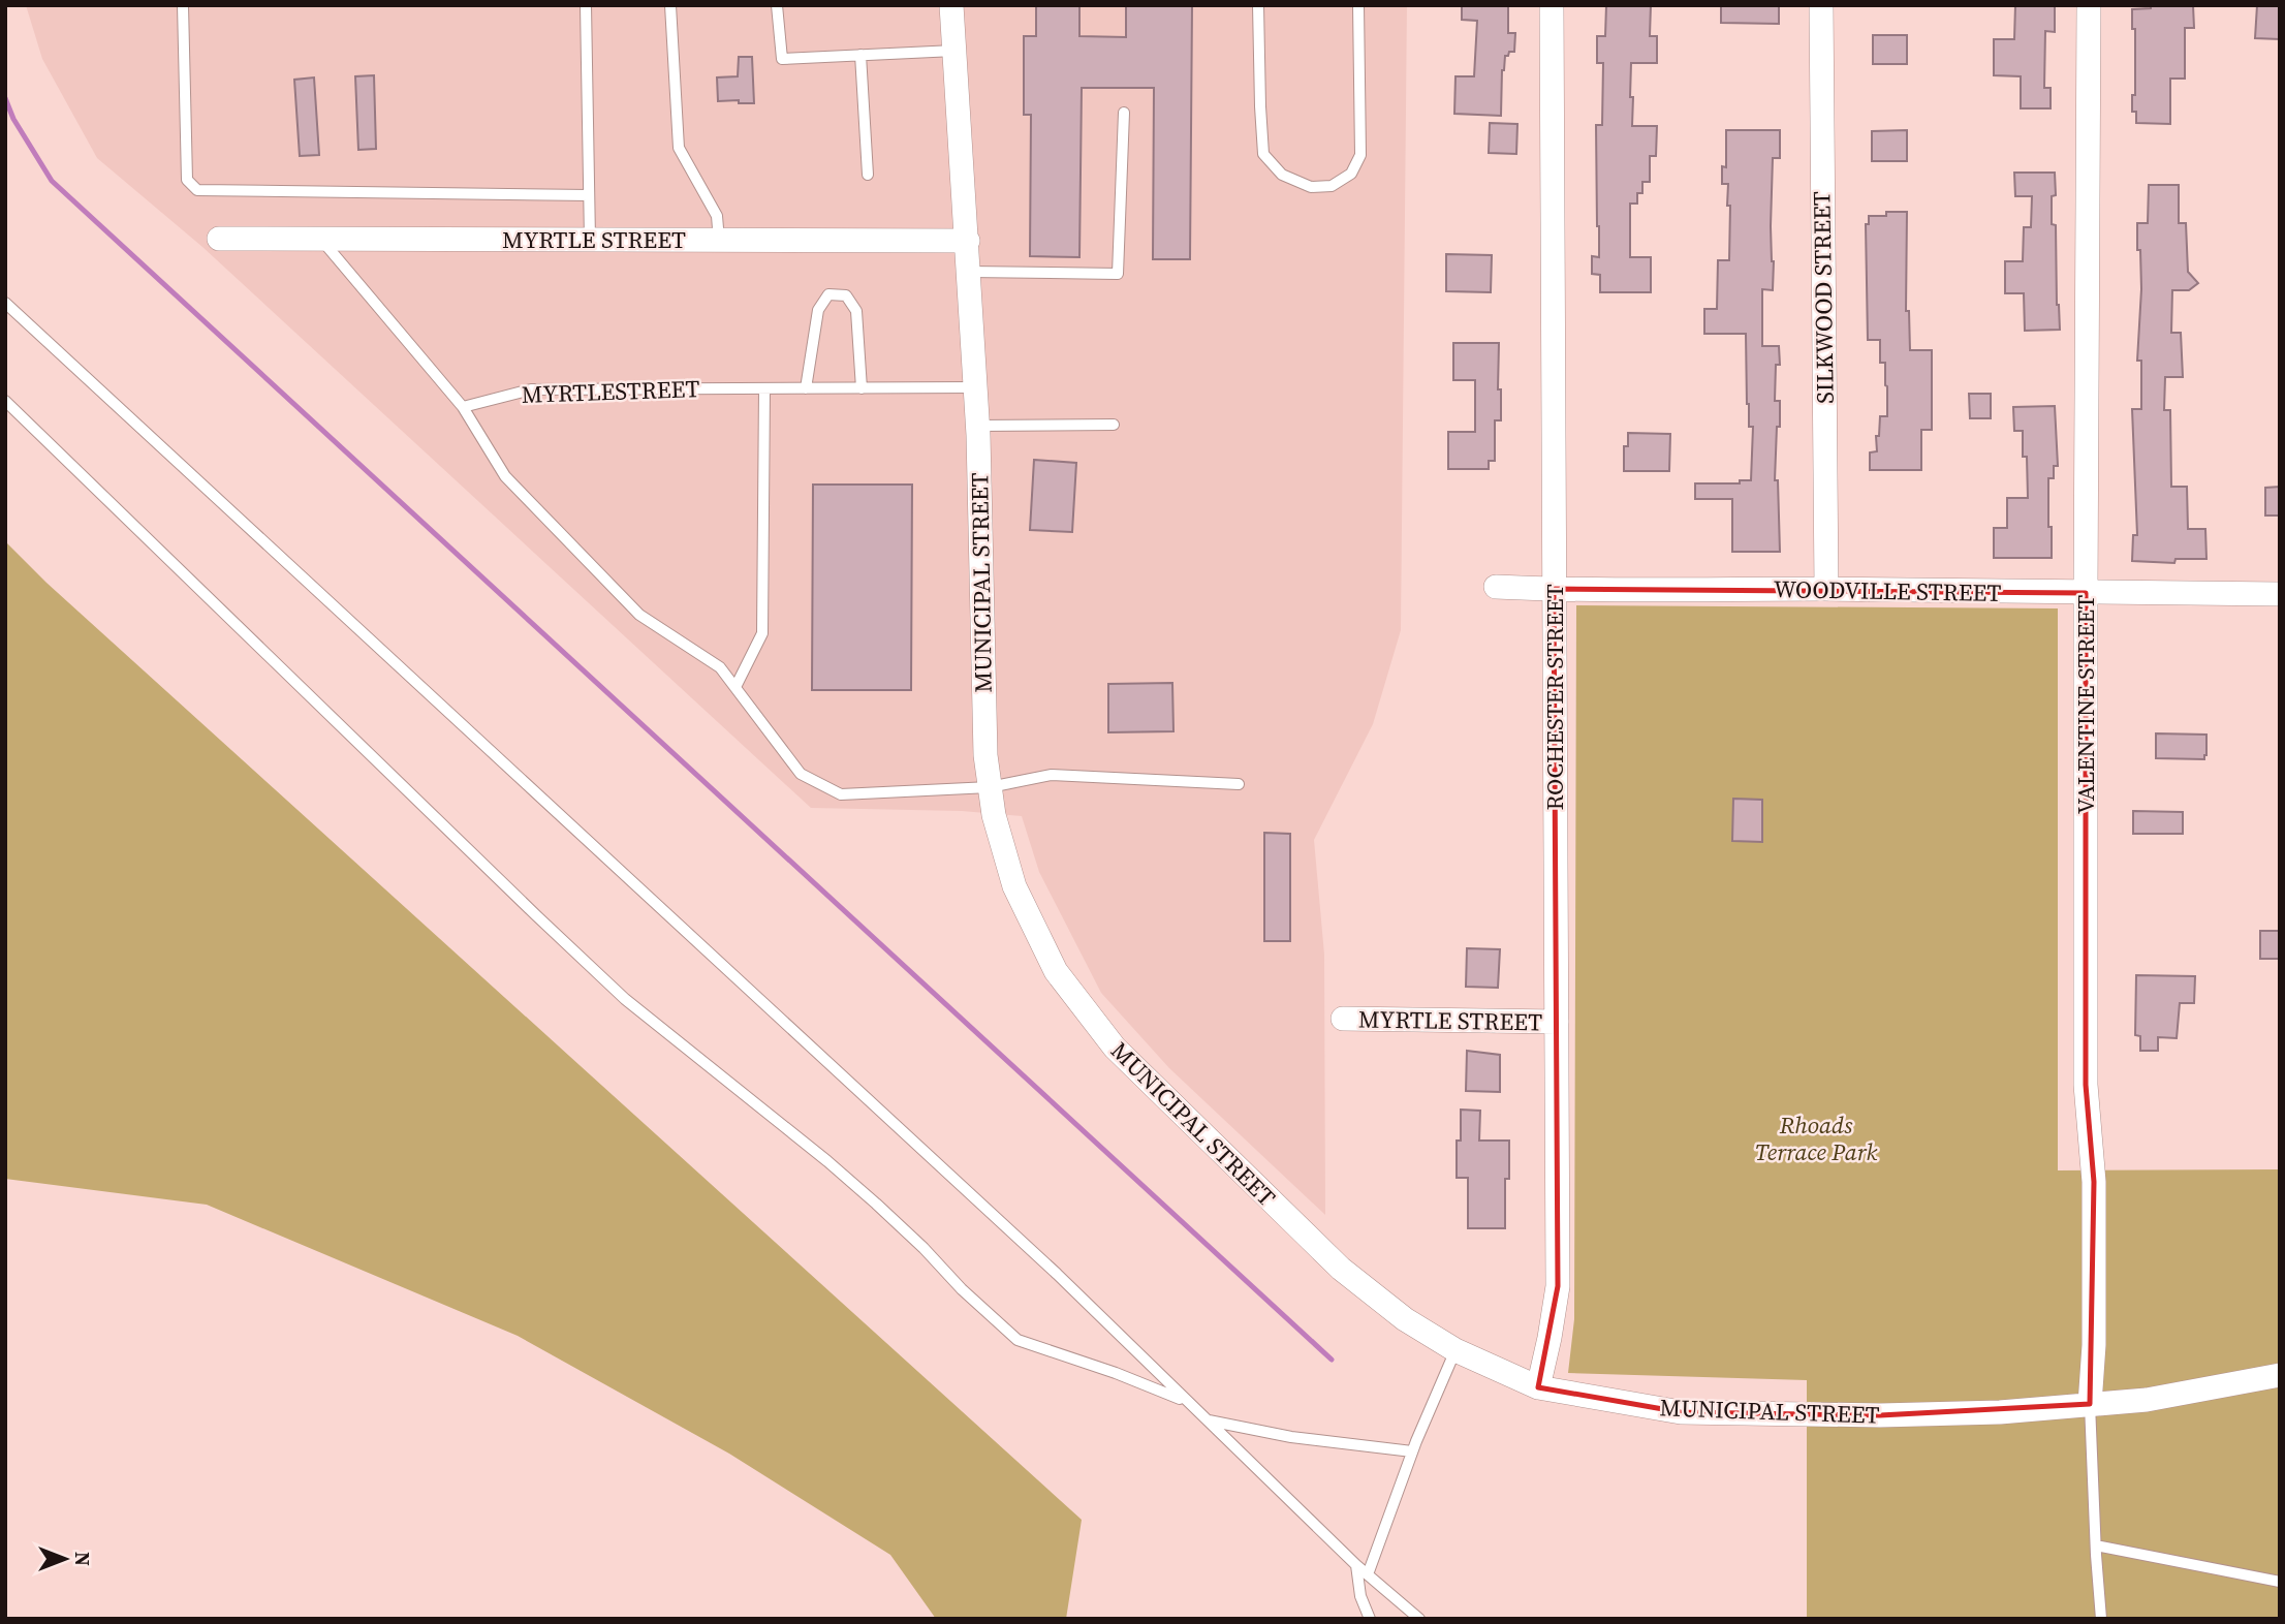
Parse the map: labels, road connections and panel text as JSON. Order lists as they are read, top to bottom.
{
  "streets": {
    "street": [
      "MYRTLE STREET",
      "SILKWOOD STREET",
      "MUNICIPAL STREET",
      "WOODVILLE STREET",
      "ROCHESTER STREET",
      "VALENTINE STREET"
    ],
    "lane": ["MYRTLESTREET"]
  },
  "crossings": [
    ["MYRTLE STREET", "MUNICIPAL STREET"],
    ["MYRTLE STREET", "ROCHESTER STREET"],
    ["SILKWOOD STREET", "WOODVILLE STREET"],
    ["MYRTLESTREET", "MUNICIPAL STREET"],
    ["MUNICIPAL STREET", "ROCHESTER STREET"],
    ["MUNICIPAL STREET", "VALENTINE STREET"],
    ["WOODVILLE STREET", "ROCHESTER STREET"],
    ["WOODVILLE STREET", "VALENTINE STREET"]
  ],
  "parks": ["Rhoads Terrace Park"],
  "north": "right"
}
